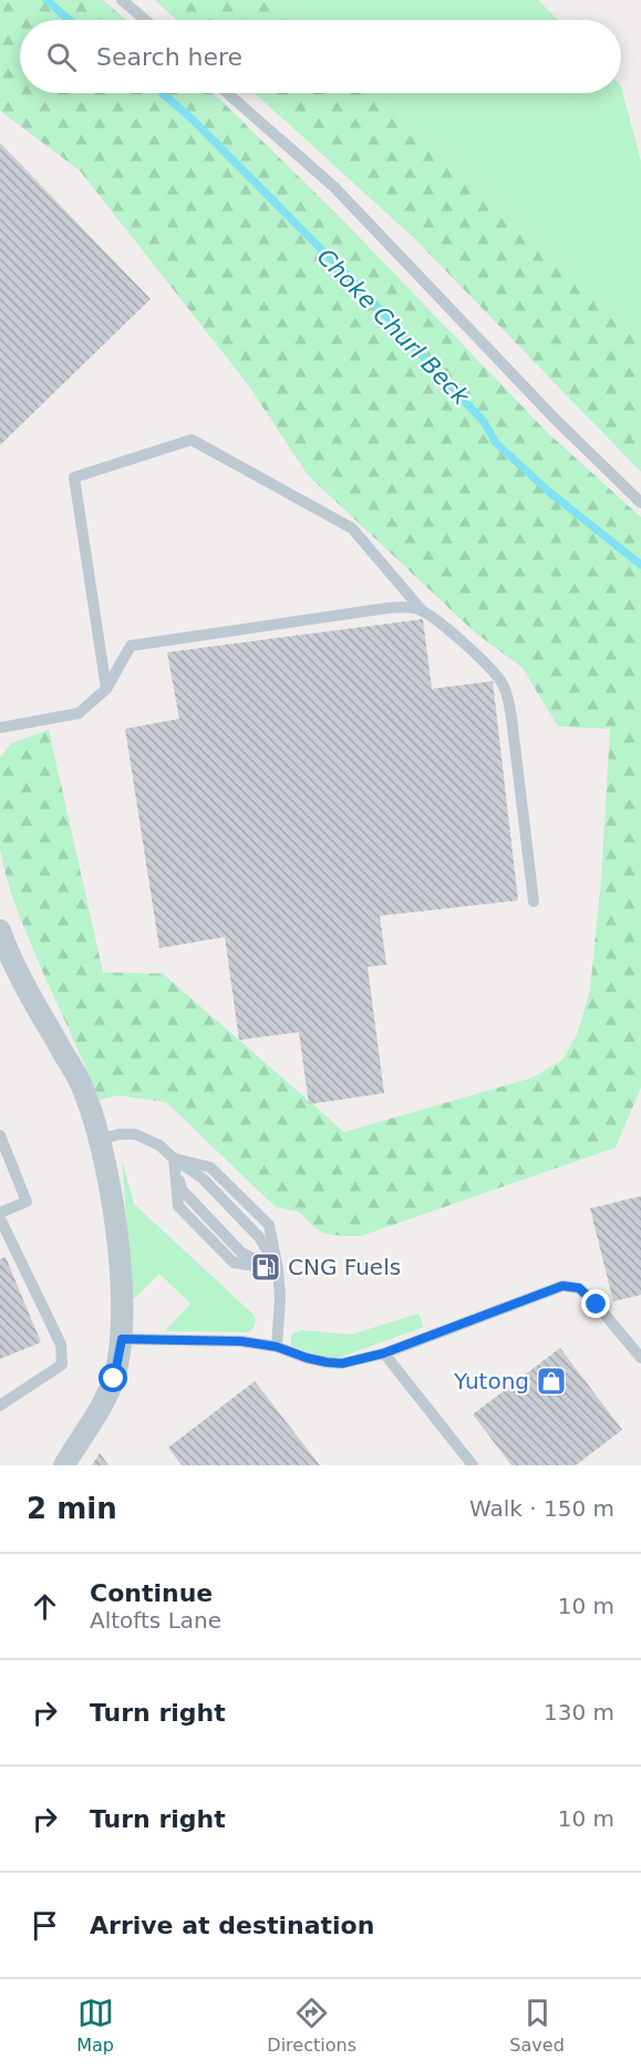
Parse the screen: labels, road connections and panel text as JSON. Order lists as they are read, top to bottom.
{
  "water": ["Choke Churl Beck"],
  "places": {
    "fuel station": ["CNG Fuels"],
    "shop": ["Yutong"]
  },
  "page": {
    "search": "Search here",
    "heading": ["2 min", "Walk · 150 m"],
    "list": [
      ["Continue", "Altofts Lane", "10 m"],
      ["Turn right", "130 m"],
      ["Turn right", "10 m"],
      "Arrive at destination"
    ],
    "nav": ["Map", "Directions", "Saved"]
  }
}
